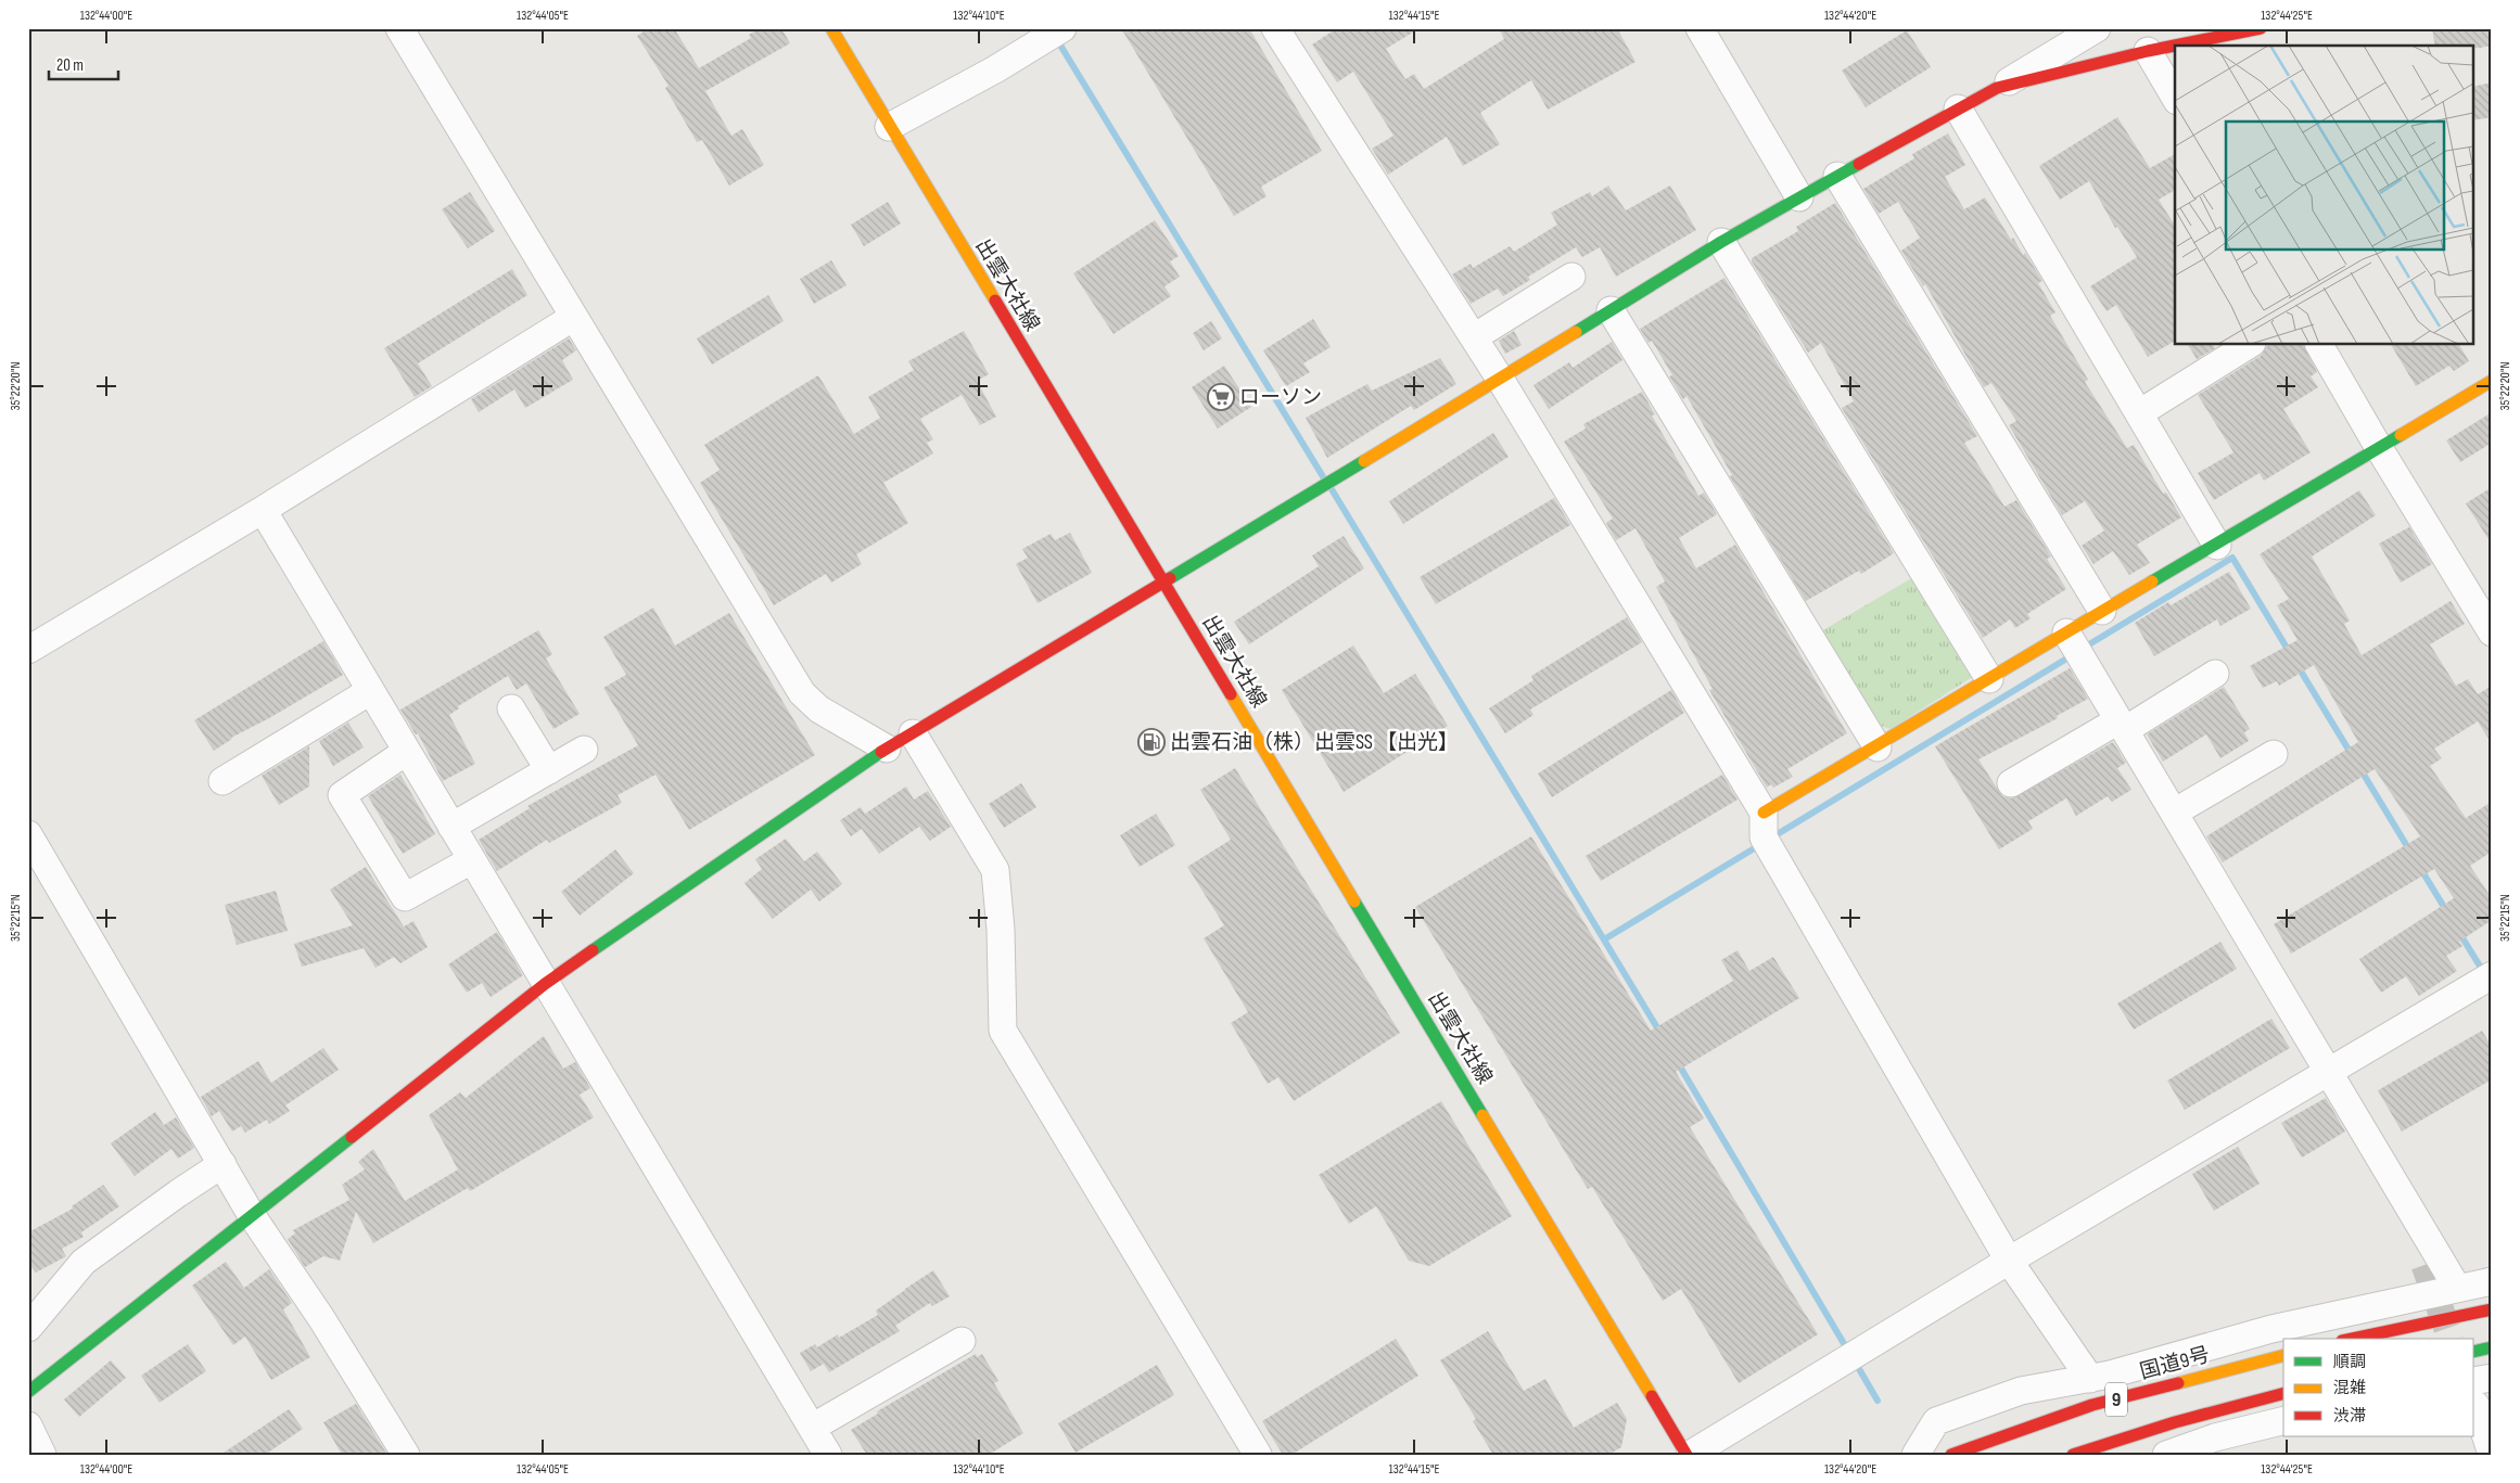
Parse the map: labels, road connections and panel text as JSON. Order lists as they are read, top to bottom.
{
  "streets": {
    "main road": ["出雲大社線", "国道9号", "9"]
  },
  "places": {
    "supermarket": ["ローソン"],
    "fuel station": ["出雲石油（株）出雲SS 【出光】"]
  },
  "legend": ["順調", "混雑", "渋滞"],
  "scale_bar": "20 m",
  "coordinates": [
    "132°44'00\"E",
    "132°44'05\"E",
    "132°44'10\"E",
    "132°44'15\"E",
    "132°44'20\"E",
    "132°44'25\"E",
    "35°22'20\"N",
    "35°22'15\"N"
  ]
}
